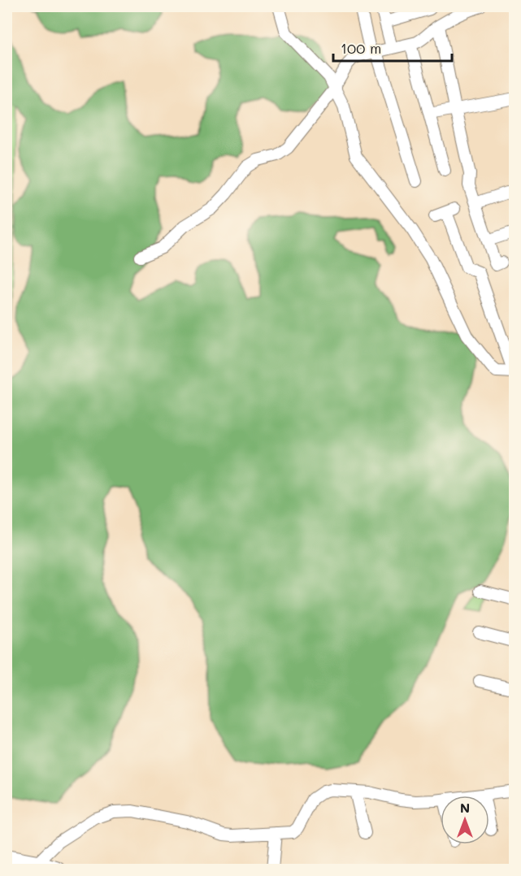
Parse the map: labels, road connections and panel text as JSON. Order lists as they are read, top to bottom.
{
  "scale_bar": "100 m",
  "north": "top"
}
